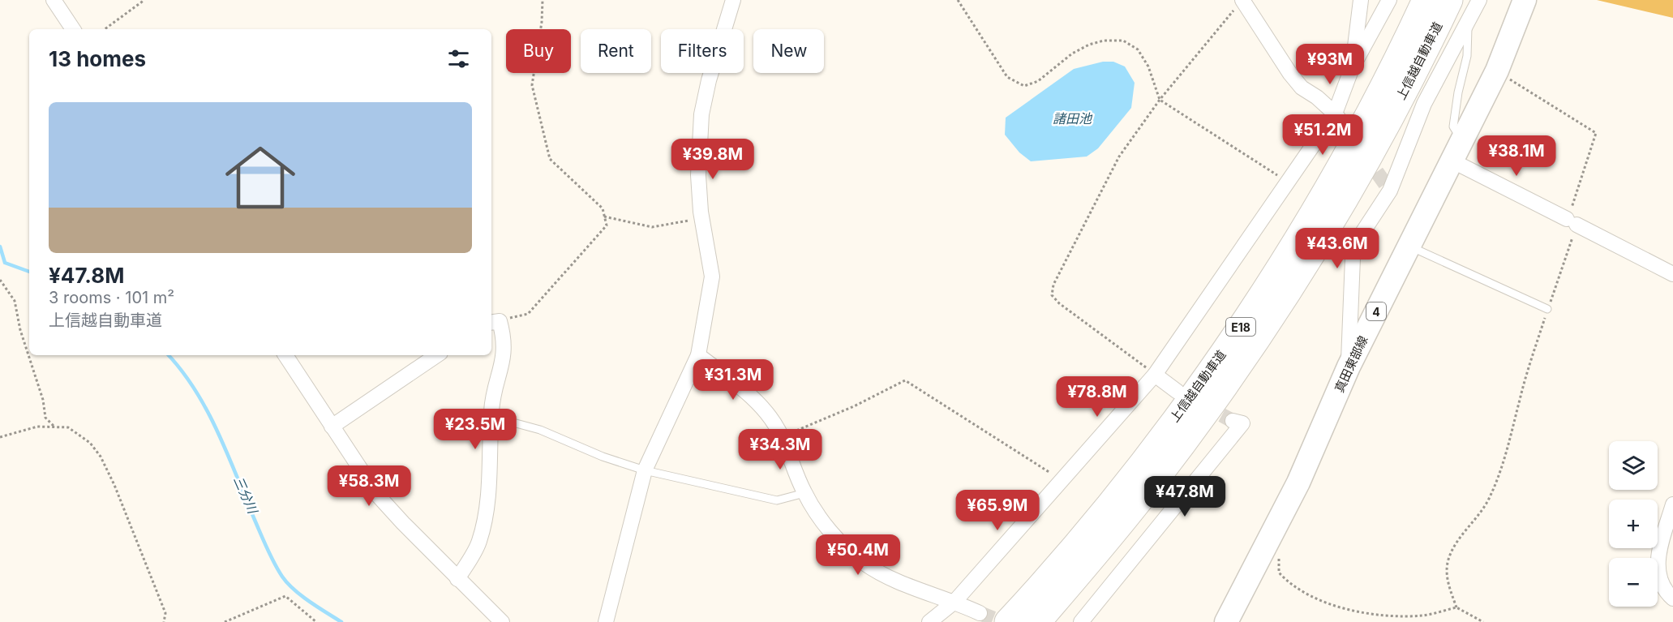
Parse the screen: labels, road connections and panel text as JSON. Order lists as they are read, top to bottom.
{
  "streets": {
    "highway": ["上信越自動車道", "E18"],
    "main road": ["4", "真田東部線"]
  },
  "water": ["諸田池", "三分川"],
  "page": {
    "chip": [
      "Buy",
      "Rent",
      "Filters",
      "New"
    ],
    "heading": "13 homes",
    "price": [
      "¥93M",
      "¥51.2M",
      "¥38.1M",
      "¥39.8M",
      "¥43.6M",
      "¥31.3M",
      "¥78.8M",
      "¥23.5M",
      "¥34.3M",
      "¥58.3M",
      "¥47.8M",
      "¥65.9M",
      "¥50.4M"
    ],
    "list": [
      {
        "name": "¥47.8M",
        "note": "3 rooms · 101 m² · 上信越自動車道"
      }
    ],
    "map_buttons": ["+", "−"]
  }
}
